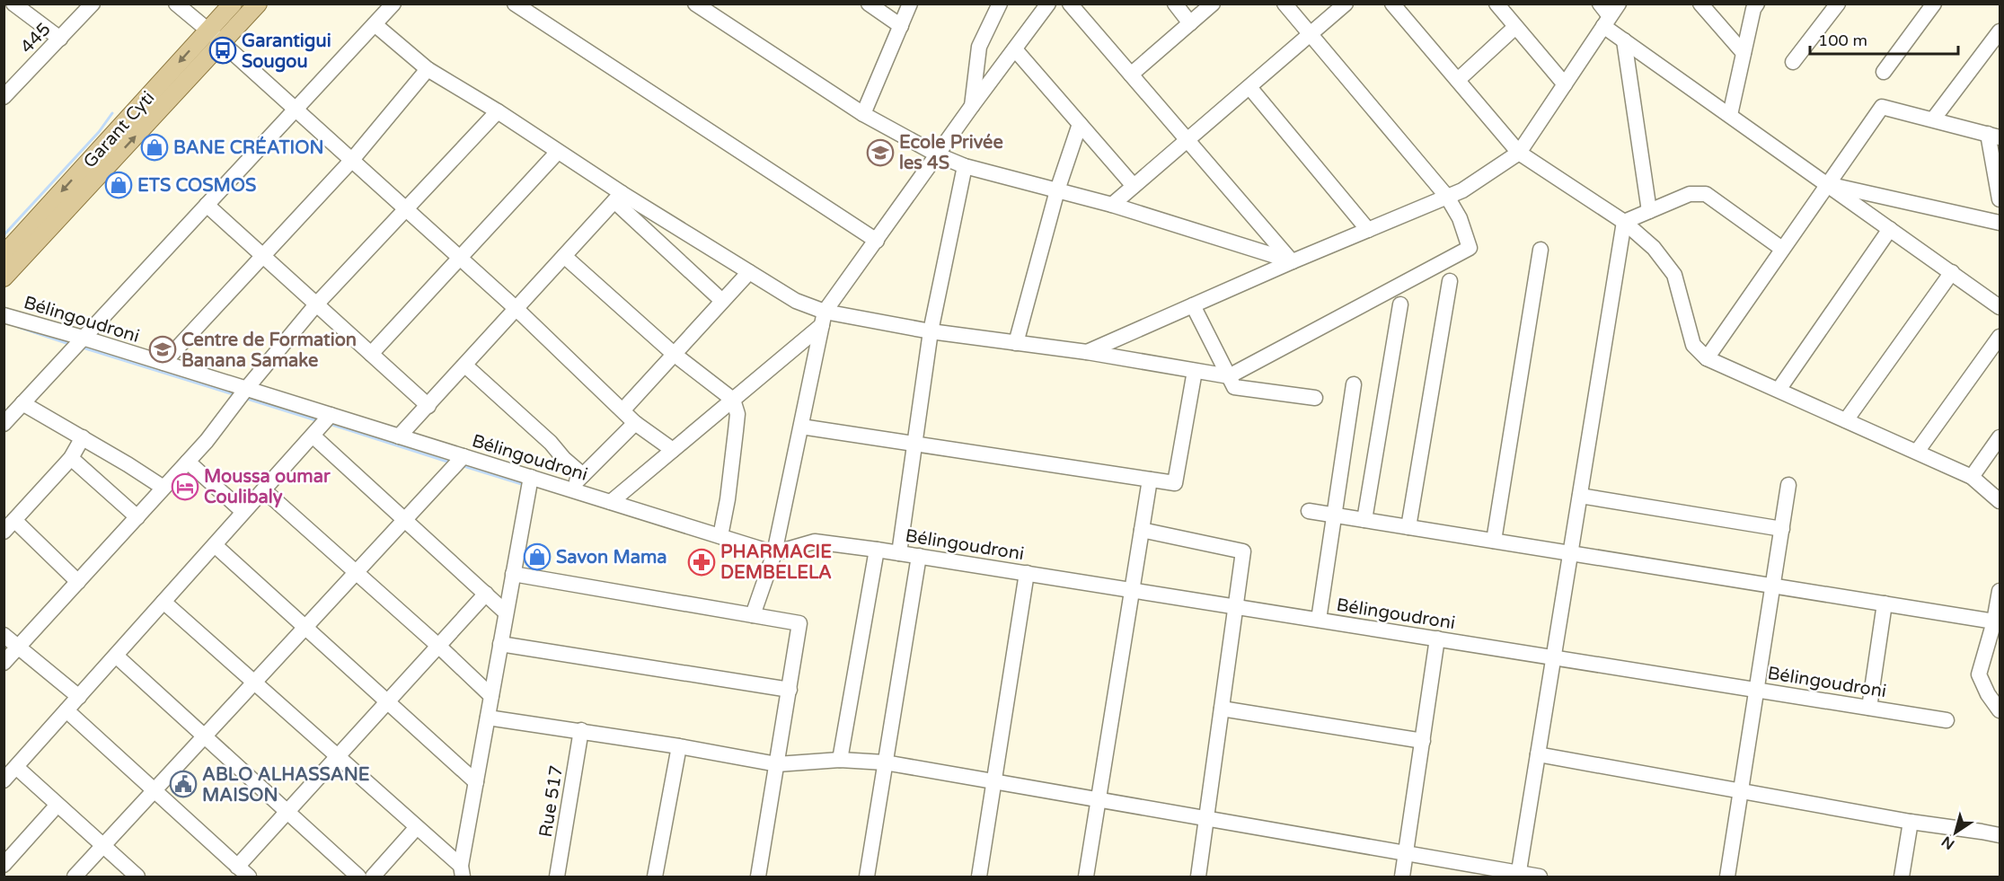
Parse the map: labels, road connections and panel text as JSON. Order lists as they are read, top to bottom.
{
  "streets": {
    "main road": ["Garant Cyti"],
    "street": ["445", "Bélingoudroni", "Rue 517"]
  },
  "places": {
    "bus stop": ["Garantigui Sougou"],
    "shop": ["BANE CRÉATION", "ETS COSMOS", "Savon Mama"],
    "school or university": ["Ecole Privée les 4S", "Centre de Formation Banana Samake"],
    "hotel": ["Moussa oumar Coulibaly"],
    "pharmacy": ["PHARMACIE DEMBELELA"],
    "public building": ["ABLO ALHASSANE MAISON"]
  },
  "scale_bar": "100 m",
  "north": "bottom left"
}
